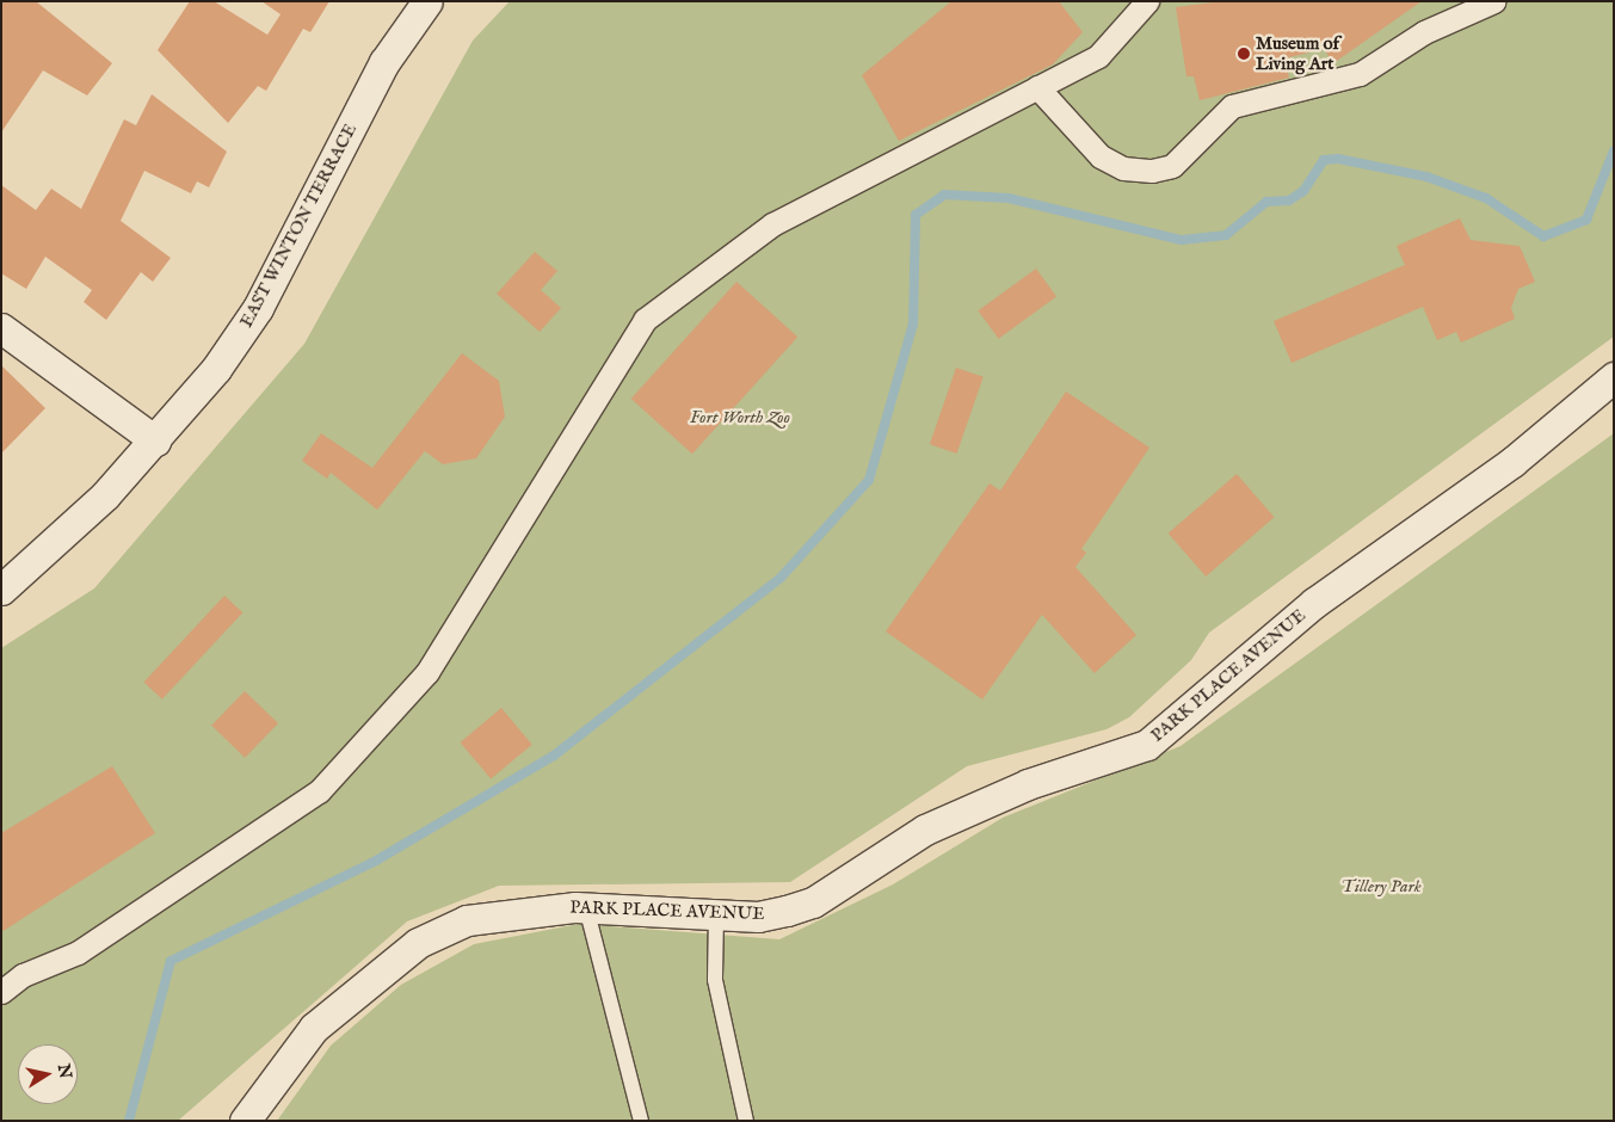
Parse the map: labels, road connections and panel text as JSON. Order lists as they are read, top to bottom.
{
  "streets": {
    "street": ["EAST WINTON TERRACE", "PARK PLACE AVENUE"]
  },
  "parks": ["Fort Worth Zoo", "Tillery Park"],
  "places": ["Museum of Living Art"],
  "north": "right"
}
